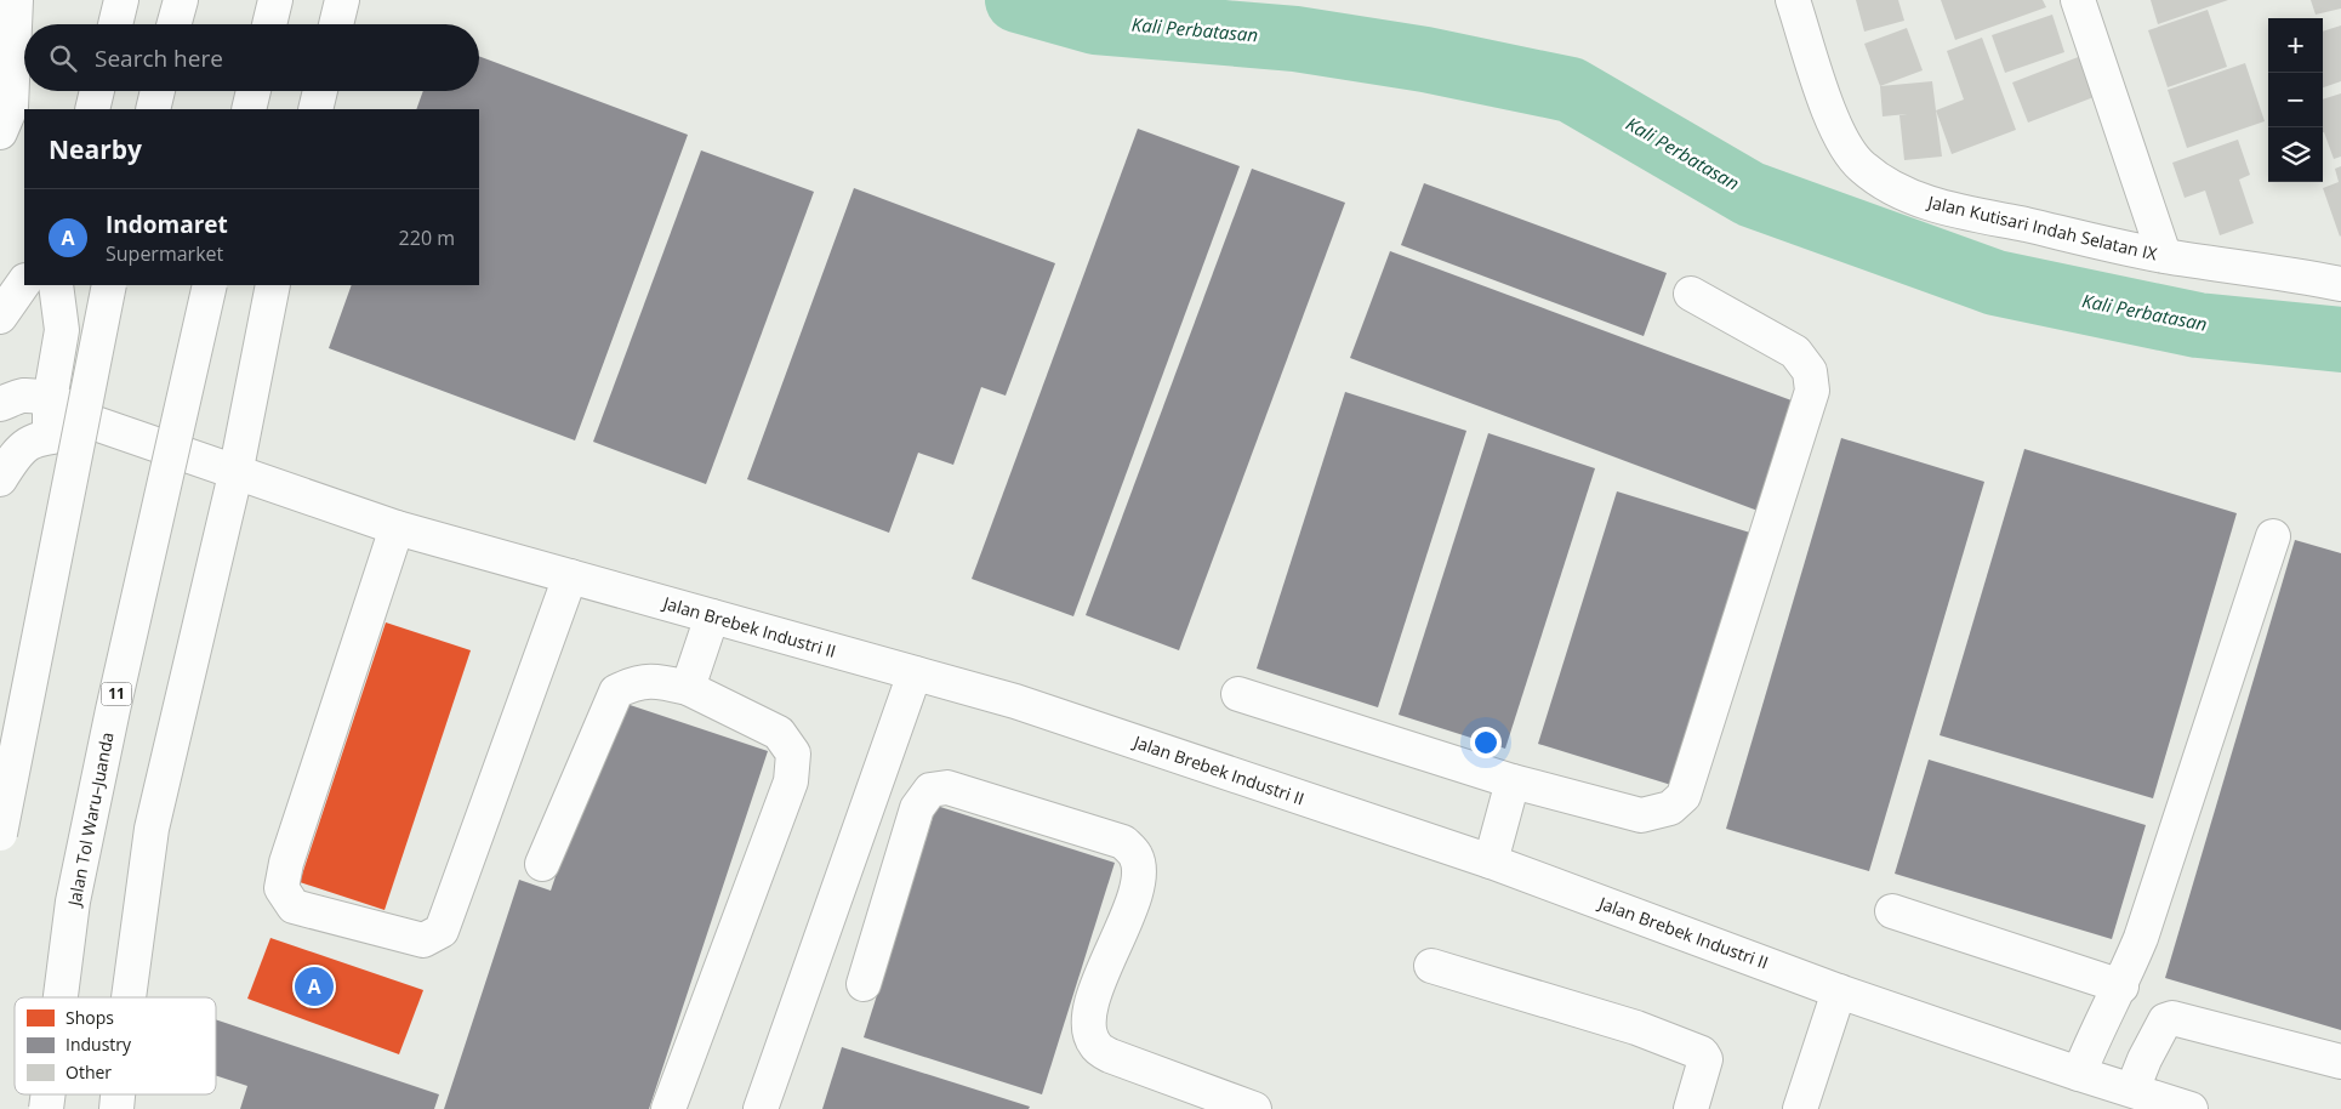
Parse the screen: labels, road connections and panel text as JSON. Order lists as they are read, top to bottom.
{
  "streets": {
    "main road": [
      "Jalan Kutisari Indah Selatan IX",
      "Jalan Brebek Industri II",
      "11",
      "Jalan Tol Waru–Juanda"
    ]
  },
  "water": ["Kali Perbatasan"],
  "legend": ["Shops", "Industry", "Other"],
  "page": {
    "map_buttons": ["+", "−"],
    "search": "Search here",
    "heading": "Nearby",
    "list": [
      {
        "mark": "A",
        "name": "Indomaret",
        "note": "Supermarket",
        "value": "220 m"
      }
    ],
    "pins": "A"
  }
}
